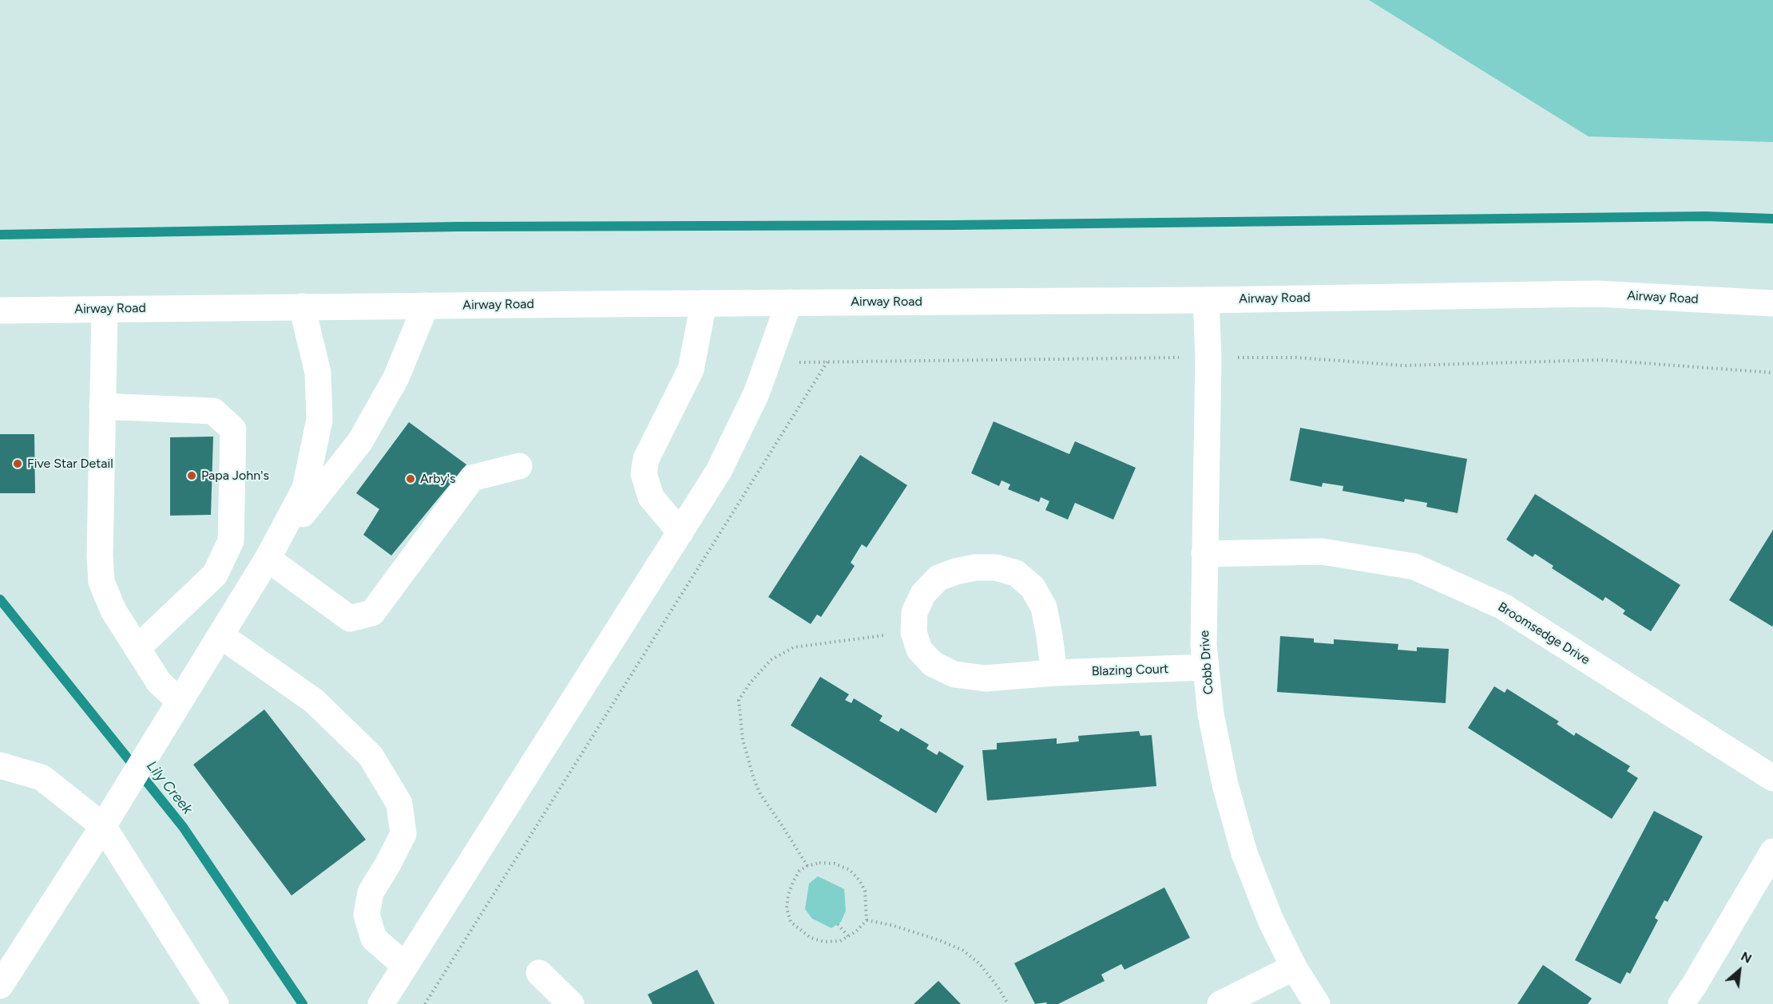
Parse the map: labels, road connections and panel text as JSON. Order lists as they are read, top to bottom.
{
  "streets": {
    "street": [
      "Airway Road",
      "Broomsedge Drive",
      "Cobb Drive",
      "Blazing Court"
    ]
  },
  "crossings": [
    ["Airway Road", "Cobb Drive"],
    ["Broomsedge Drive", "Cobb Drive"],
    ["Cobb Drive", "Blazing Court"]
  ],
  "water": ["Lily Creek"],
  "places": ["Five Star Detail", "Papa John's", "Arby's"],
  "north": "top right"
}
